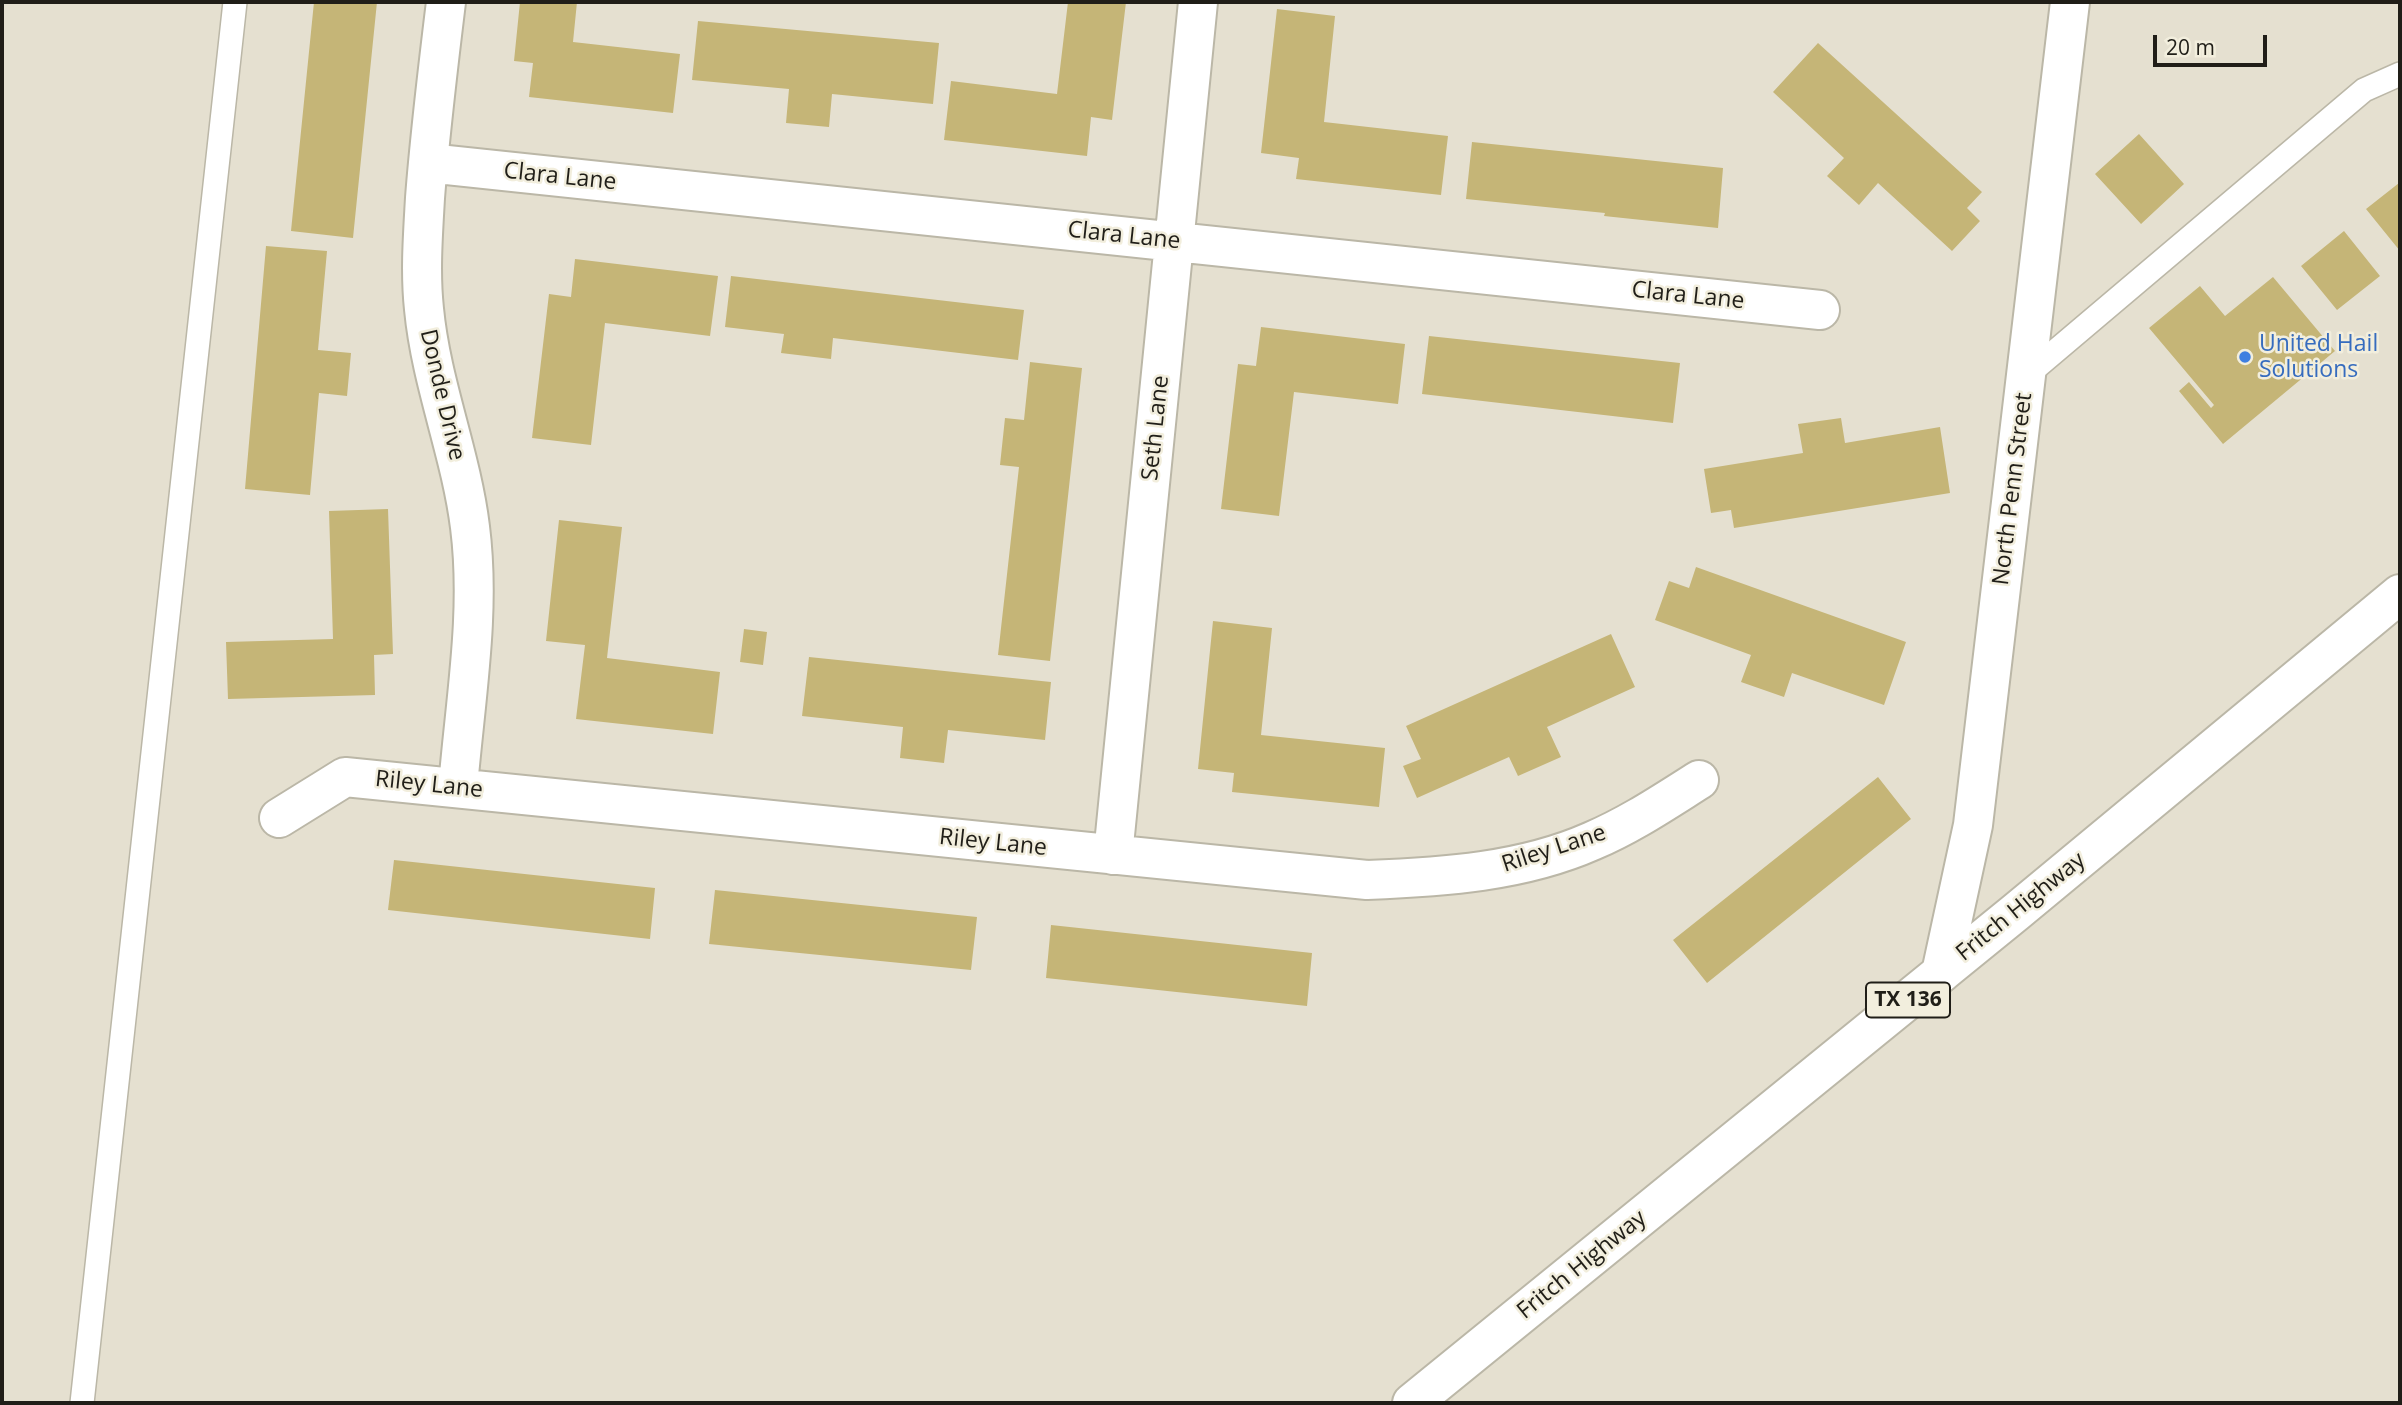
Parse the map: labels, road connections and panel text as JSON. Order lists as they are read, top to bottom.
{
  "streets": {
    "street": [
      "Clara Lane",
      "Donde Drive",
      "Seth Lane",
      "North Penn Street",
      "Riley Lane",
      "Fritch Highway",
      "TX 136"
    ]
  },
  "crossings": [
    ["Clara Lane", "Donde Drive"],
    ["Clara Lane", "Seth Lane"],
    ["Donde Drive", "Riley Lane"],
    ["Seth Lane", "Riley Lane"],
    ["North Penn Street", "Fritch Highway"]
  ],
  "places": ["United Hail Solutions"],
  "scale_bar": "20 m"
}
